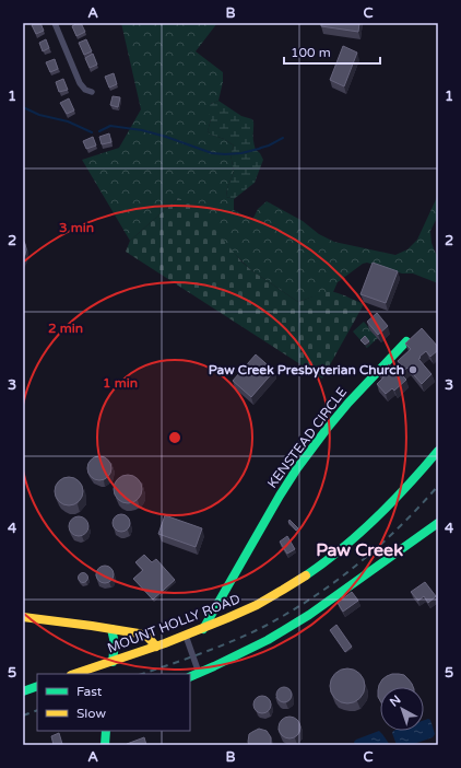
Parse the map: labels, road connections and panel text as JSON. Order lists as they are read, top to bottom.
{
  "streets": {
    "street": ["KENSTEAD CIRCLE", "MOUNT HOLLY ROAD"]
  },
  "crossings": [
    ["KENSTEAD CIRCLE", "MOUNT HOLLY ROAD"]
  ],
  "districts": ["Paw Creek"],
  "places": ["Paw Creek Presbyterian Church"],
  "legend": ["Fast", "Slow"],
  "scale_bar": "100 m",
  "north": "top left",
  "grid": {
    "columns": ["A", "B", "C"],
    "rows": [
      "1",
      "2",
      "3",
      "4",
      "5"
    ]
  },
  "rings": ["3 min", "2 min", "1 min"]
}
